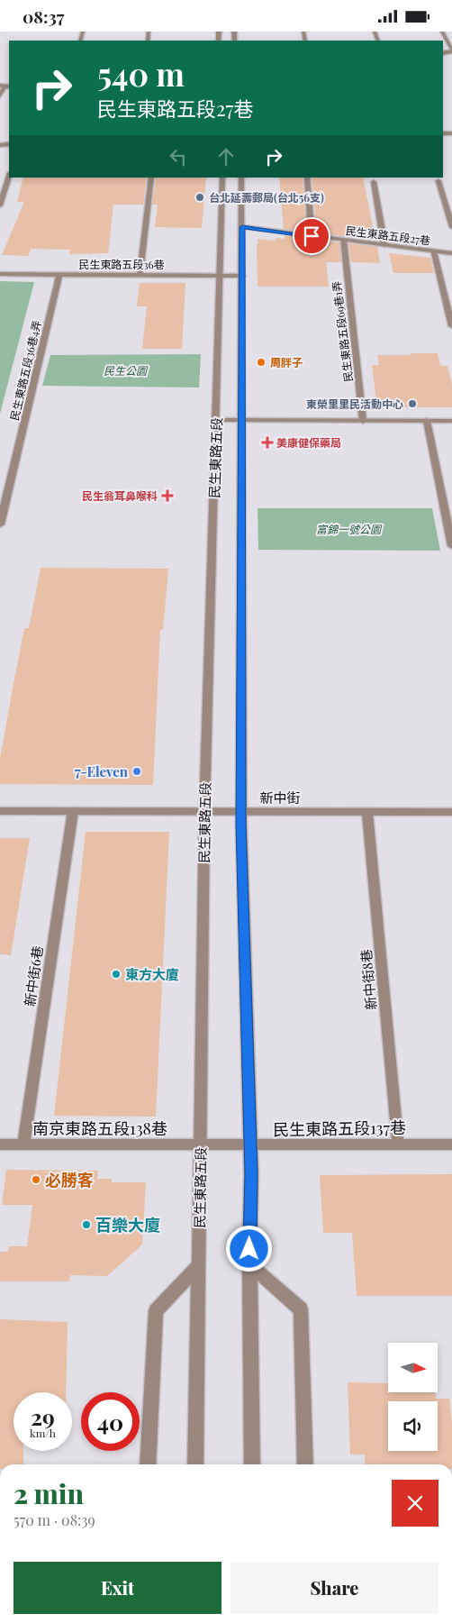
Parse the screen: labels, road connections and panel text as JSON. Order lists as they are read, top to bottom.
{
  "streets": {
    "street": [
      "民生東路五段36巷",
      "民生東路五段69巷1弄",
      "民生東路五段36巷4弄",
      "民生東路五段",
      "新中街"
    ],
    "lane": [
      "民生東路五段27巷",
      "新中街6巷",
      "新中街8巷",
      "南京東路五段138巷",
      "民生東路五段137巷"
    ]
  },
  "crossings": [
    ["民生東路五段27巷", "民生東路五段69巷1弄"],
    ["民生東路五段27巷", "民生東路五段"],
    ["民生東路五段36巷", "民生東路五段36巷4弄"],
    ["民生東路五段36巷", "民生東路五段"],
    ["民生東路五段", "新中街"],
    ["民生東路五段", "南京東路五段138巷"],
    ["民生東路五段", "民生東路五段137巷"],
    ["新中街", "新中街6巷"],
    ["新中街", "新中街8巷"],
    ["新中街6巷", "南京東路五段138巷"],
    ["新中街8巷", "民生東路五段137巷"],
    ["南京東路五段138巷", "民生東路五段137巷"]
  ],
  "parks": ["民生公園", "富錦一號公園"],
  "places": {
    "other": [
      "台北延壽郵局(台北56支)",
      "周胖子",
      "東榮里里民活動中心",
      "7-Eleven",
      "東方大廈",
      "必勝客",
      "百樂大廈"
    ],
    "health": ["美康健保藥局", "民生翁耳鼻喉科"]
  },
  "north": "right",
  "page": {
    "status": "08:37",
    "turn": ["540 m", "民生東路五段27巷"],
    "speed": "29 km/h",
    "limit": "40",
    "heading": ["2 min", "570 m · 08:39"],
    "buttons": ["Exit", "Share"]
  }
}
